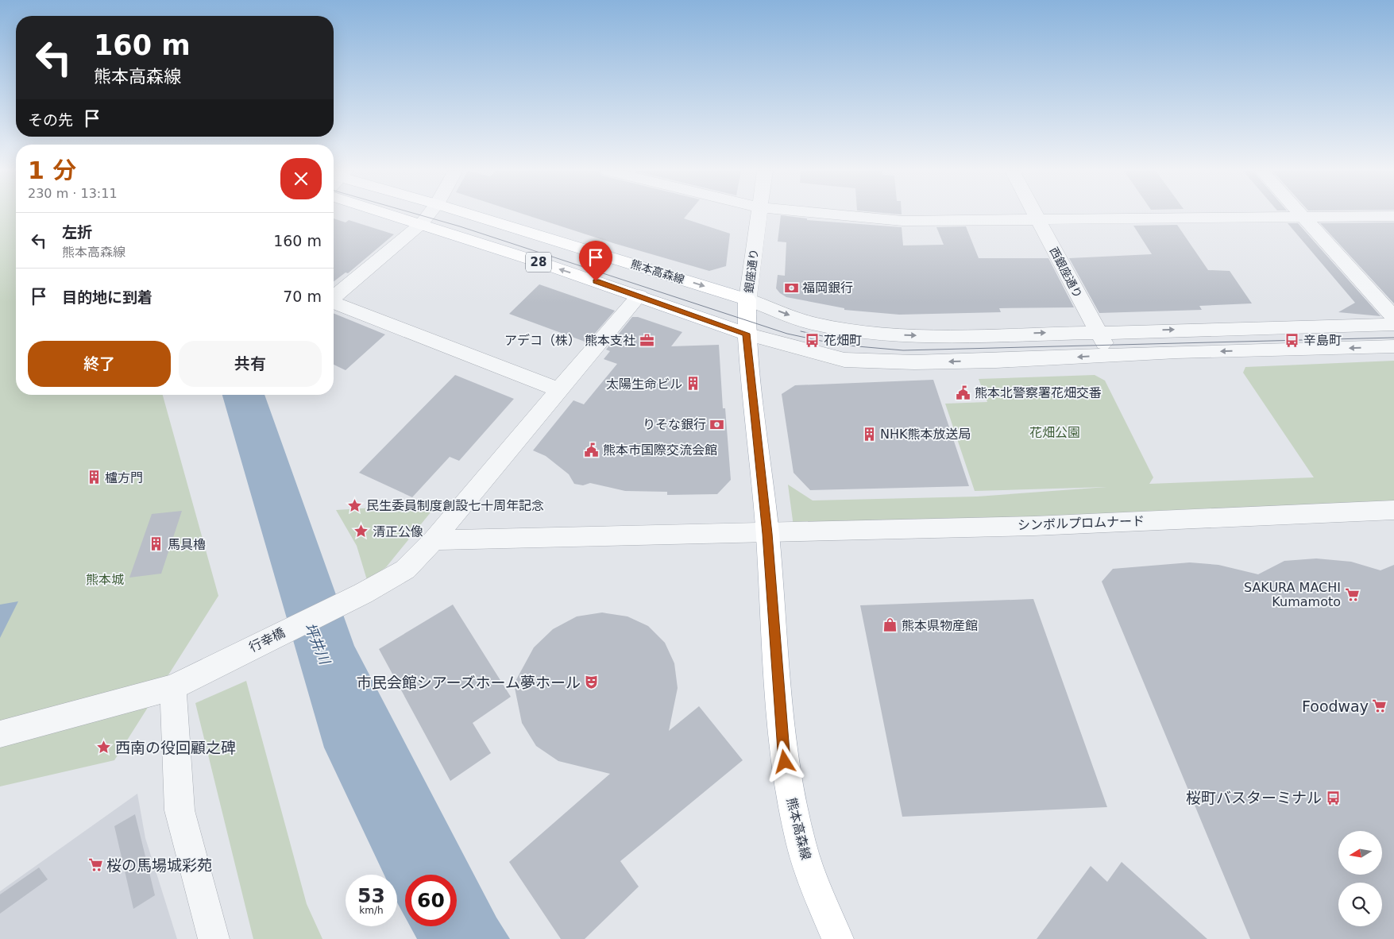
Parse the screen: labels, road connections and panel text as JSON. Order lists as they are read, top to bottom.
{
  "streets": {
    "main road": ["28", "熊本高森線"],
    "street": [
      "銀座通り",
      "西銀座通り",
      "シンボルプロムナード",
      "行幸橋"
    ]
  },
  "crossings": [
    ["28", "熊本高森線"],
    ["28", "行幸橋"],
    ["銀座通り", "熊本高森線"],
    ["熊本高森線", "シンボルプロムナード"],
    ["シンボルプロムナード", "行幸橋"]
  ],
  "water": ["坪井川"],
  "parks": ["花畑公園", "熊本城"],
  "places": {
    "bank": ["福岡銀行", "りそな銀行"],
    "office": ["アデコ（株） 熊本支社"],
    "bus stop": ["花畑町", "辛島町", "桜町バスターミナル"],
    "building": [
      "太陽生命ビル",
      "NHK熊本放送局",
      "櫨方門",
      "馬具櫓"
    ],
    "public building": ["熊本北警察署花畑交番", "熊本市国際交流会館"],
    "place": ["民生委員制度創設七十周年記念", "清正公像", "西南の役回顧之碑"],
    "supermarket": ["SAKURA MACHI Kumamoto", "Foodway", "桜の馬場城彩苑"],
    "shop": ["熊本県物産館"],
    "theatre": ["市民会館シアーズホーム夢ホール"]
  },
  "north": "left",
  "page": {
    "turn": ["160 m", "熊本高森線"],
    "then": "その先",
    "heading": ["1 分", "230 m · 13:11"],
    "list": [
      {
        "name": "左折",
        "note": "熊本高森線",
        "value": "160 m"
      },
      {
        "name": "目的地に到着",
        "value": "70 m"
      }
    ],
    "buttons": ["終了", "共有"],
    "speed": "53 km/h",
    "limit": "60"
  }
}
